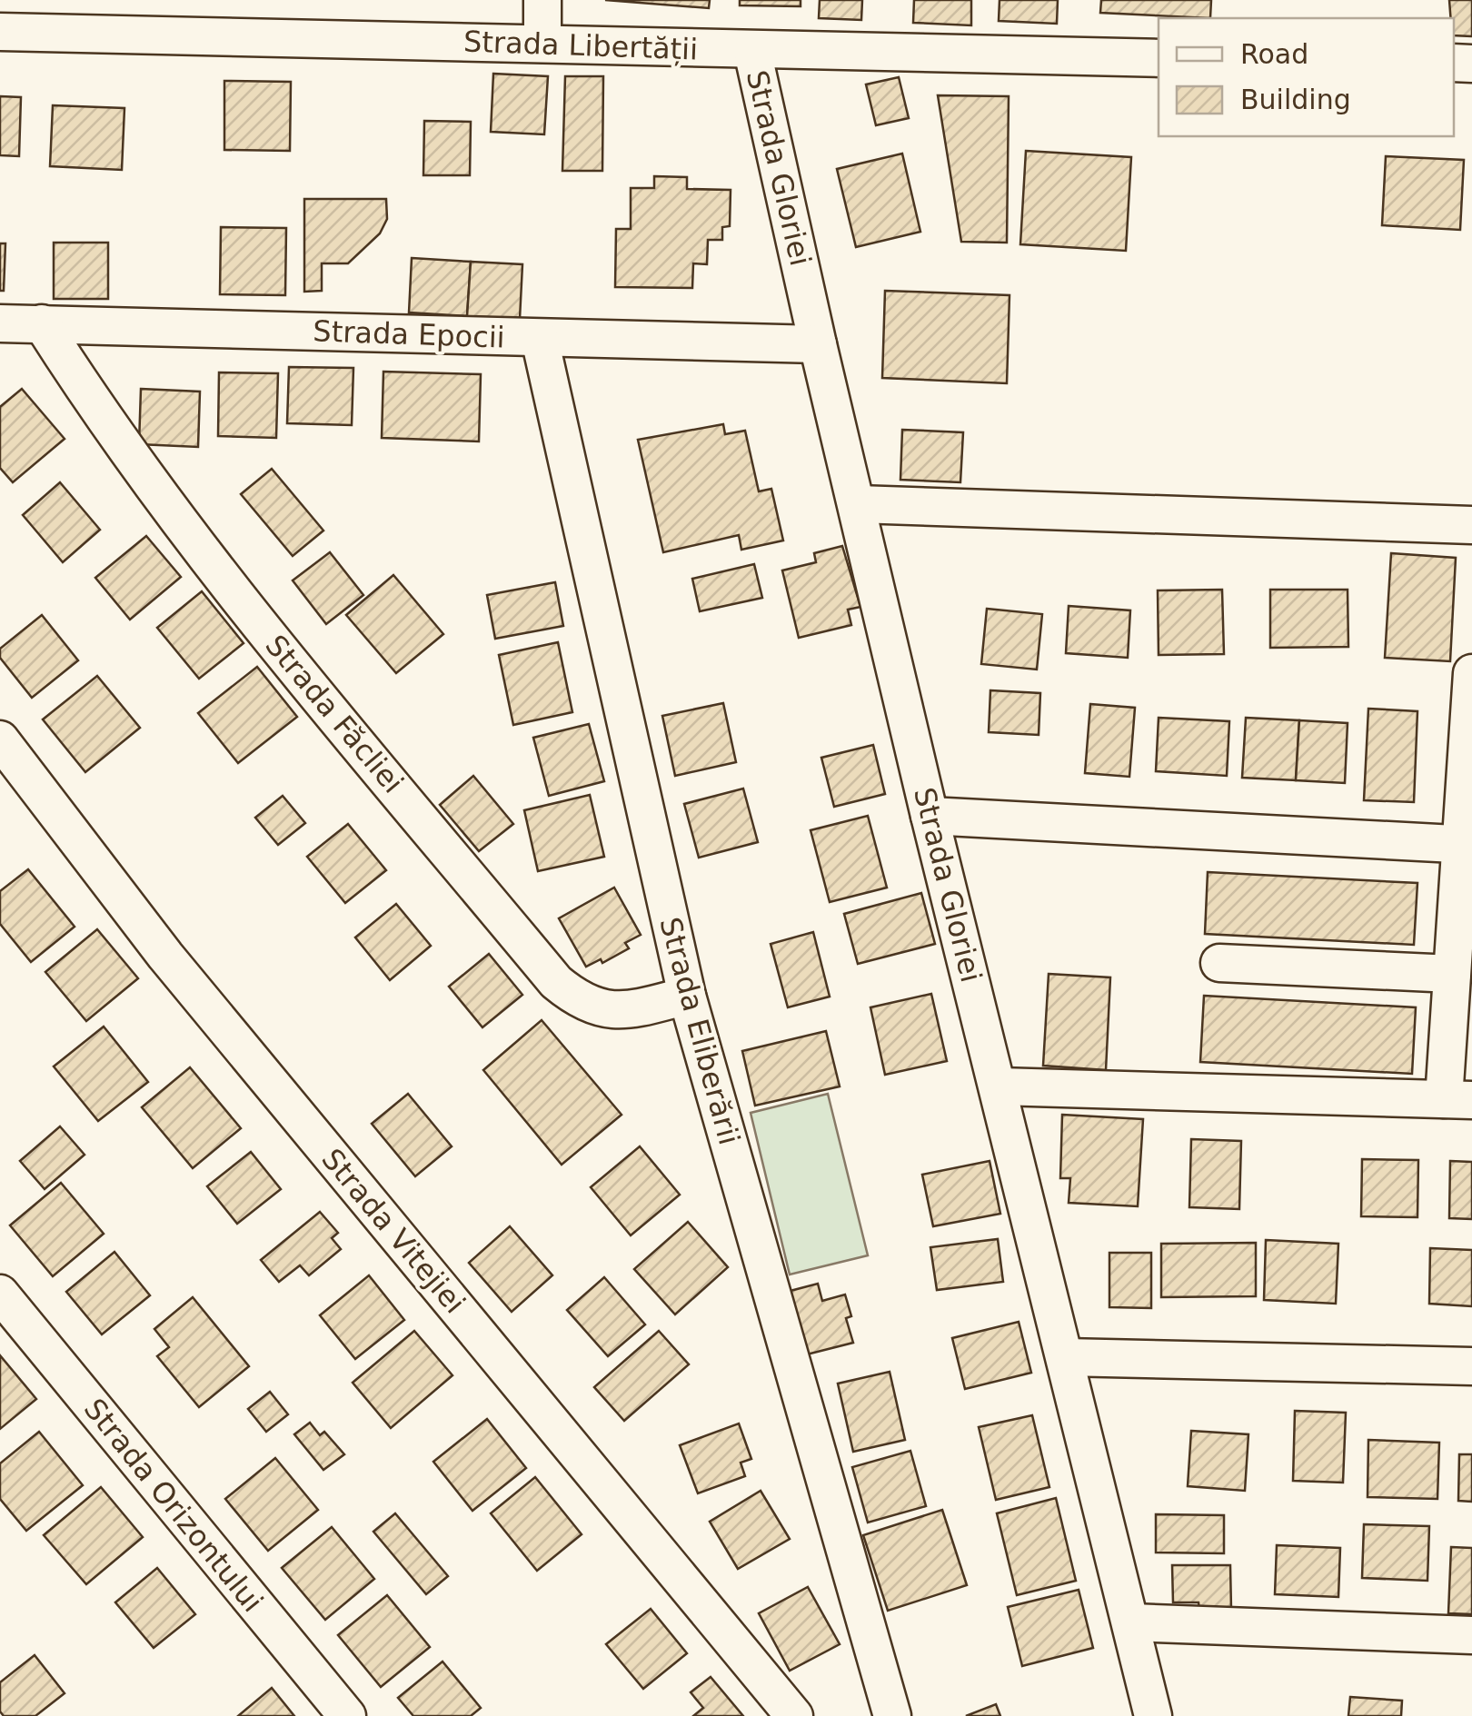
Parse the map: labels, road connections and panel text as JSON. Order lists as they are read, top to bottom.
{
  "streets": {
    "street": [
      "Strada Libertății",
      "Strada Gloriei",
      "Strada Epocii",
      "Strada Făcliei",
      "Strada Eliberării",
      "Strada Vitejiei",
      "Strada Orizontului"
    ]
  },
  "crossings": [
    ["Strada Libertății", "Strada Gloriei"],
    ["Strada Gloriei", "Strada Epocii"],
    ["Strada Epocii", "Strada Făcliei"],
    ["Strada Epocii", "Strada Eliberării"],
    ["Strada Făcliei", "Strada Eliberării"]
  ],
  "legend": ["Road", "Building"]
}
